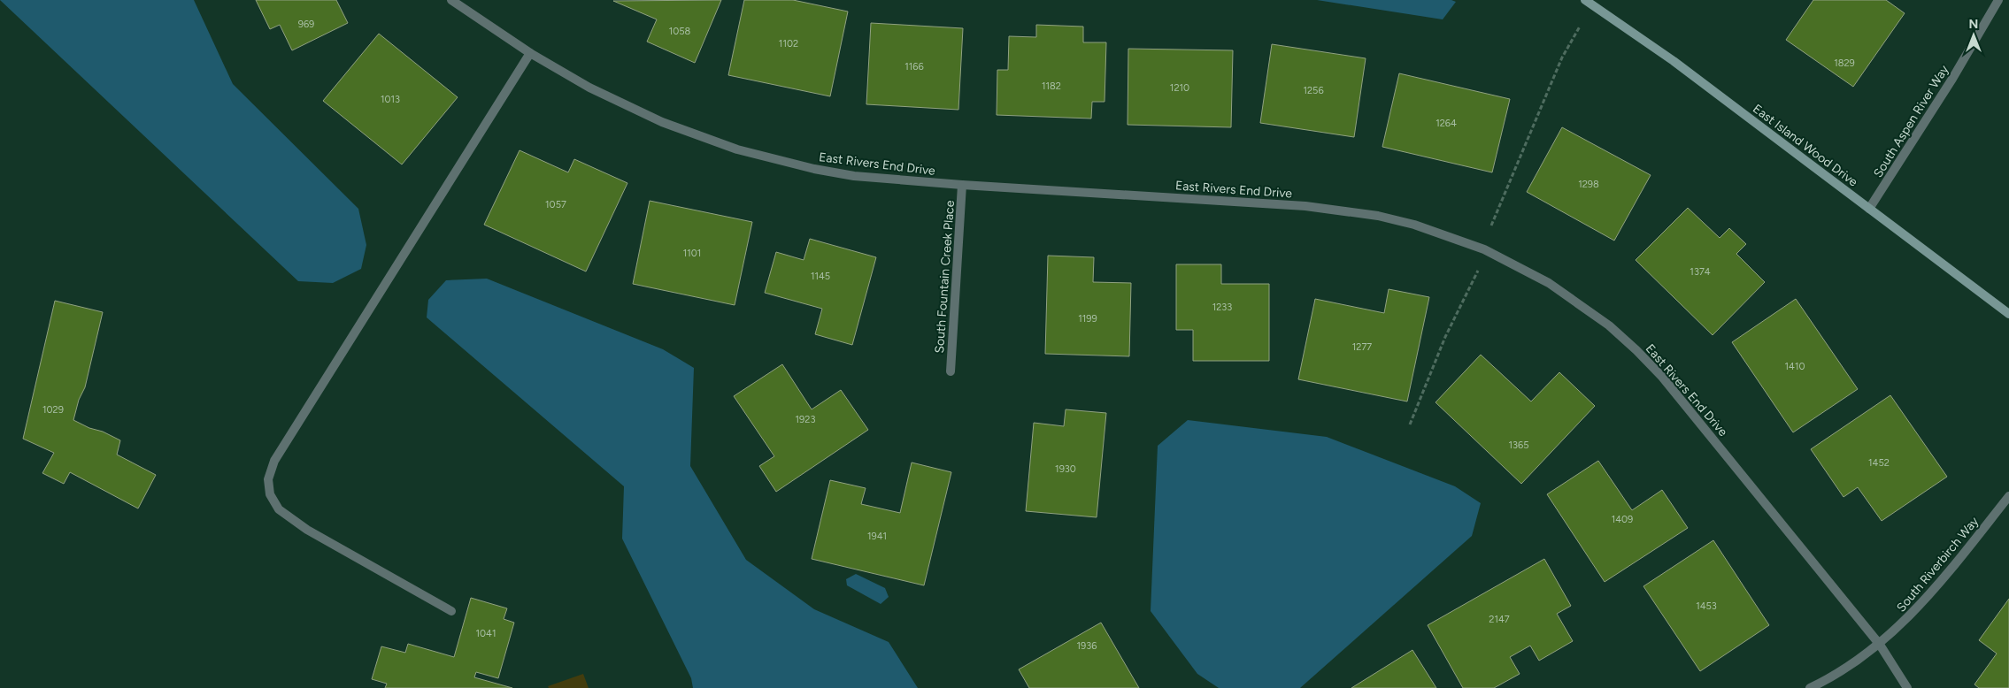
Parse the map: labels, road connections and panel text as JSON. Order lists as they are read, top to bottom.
{
  "streets": {
    "street": [
      "South Aspen River Way",
      "East Island Wood Drive",
      "East Rivers End Drive",
      "South Fountain Creek Place",
      "South Riverbirch Way"
    ]
  },
  "crossings": [
    ["South Aspen River Way", "East Island Wood Drive"],
    ["East Rivers End Drive", "South Fountain Creek Place"],
    ["East Rivers End Drive", "South Riverbirch Way"]
  ],
  "house_numbers": [
    "969",
    "1058",
    "1102",
    "1829",
    "1166",
    "1182",
    "1210",
    "1256",
    "1013",
    "1264",
    "1298",
    "1057",
    "1101",
    "1374",
    "1145",
    "1233",
    "1199",
    "1277",
    "1410",
    "1029",
    "1923",
    "1365",
    "1452",
    "1930",
    "1409",
    "1941",
    "1453",
    "2147",
    "1041",
    "1936"
  ],
  "north": "top"
}
